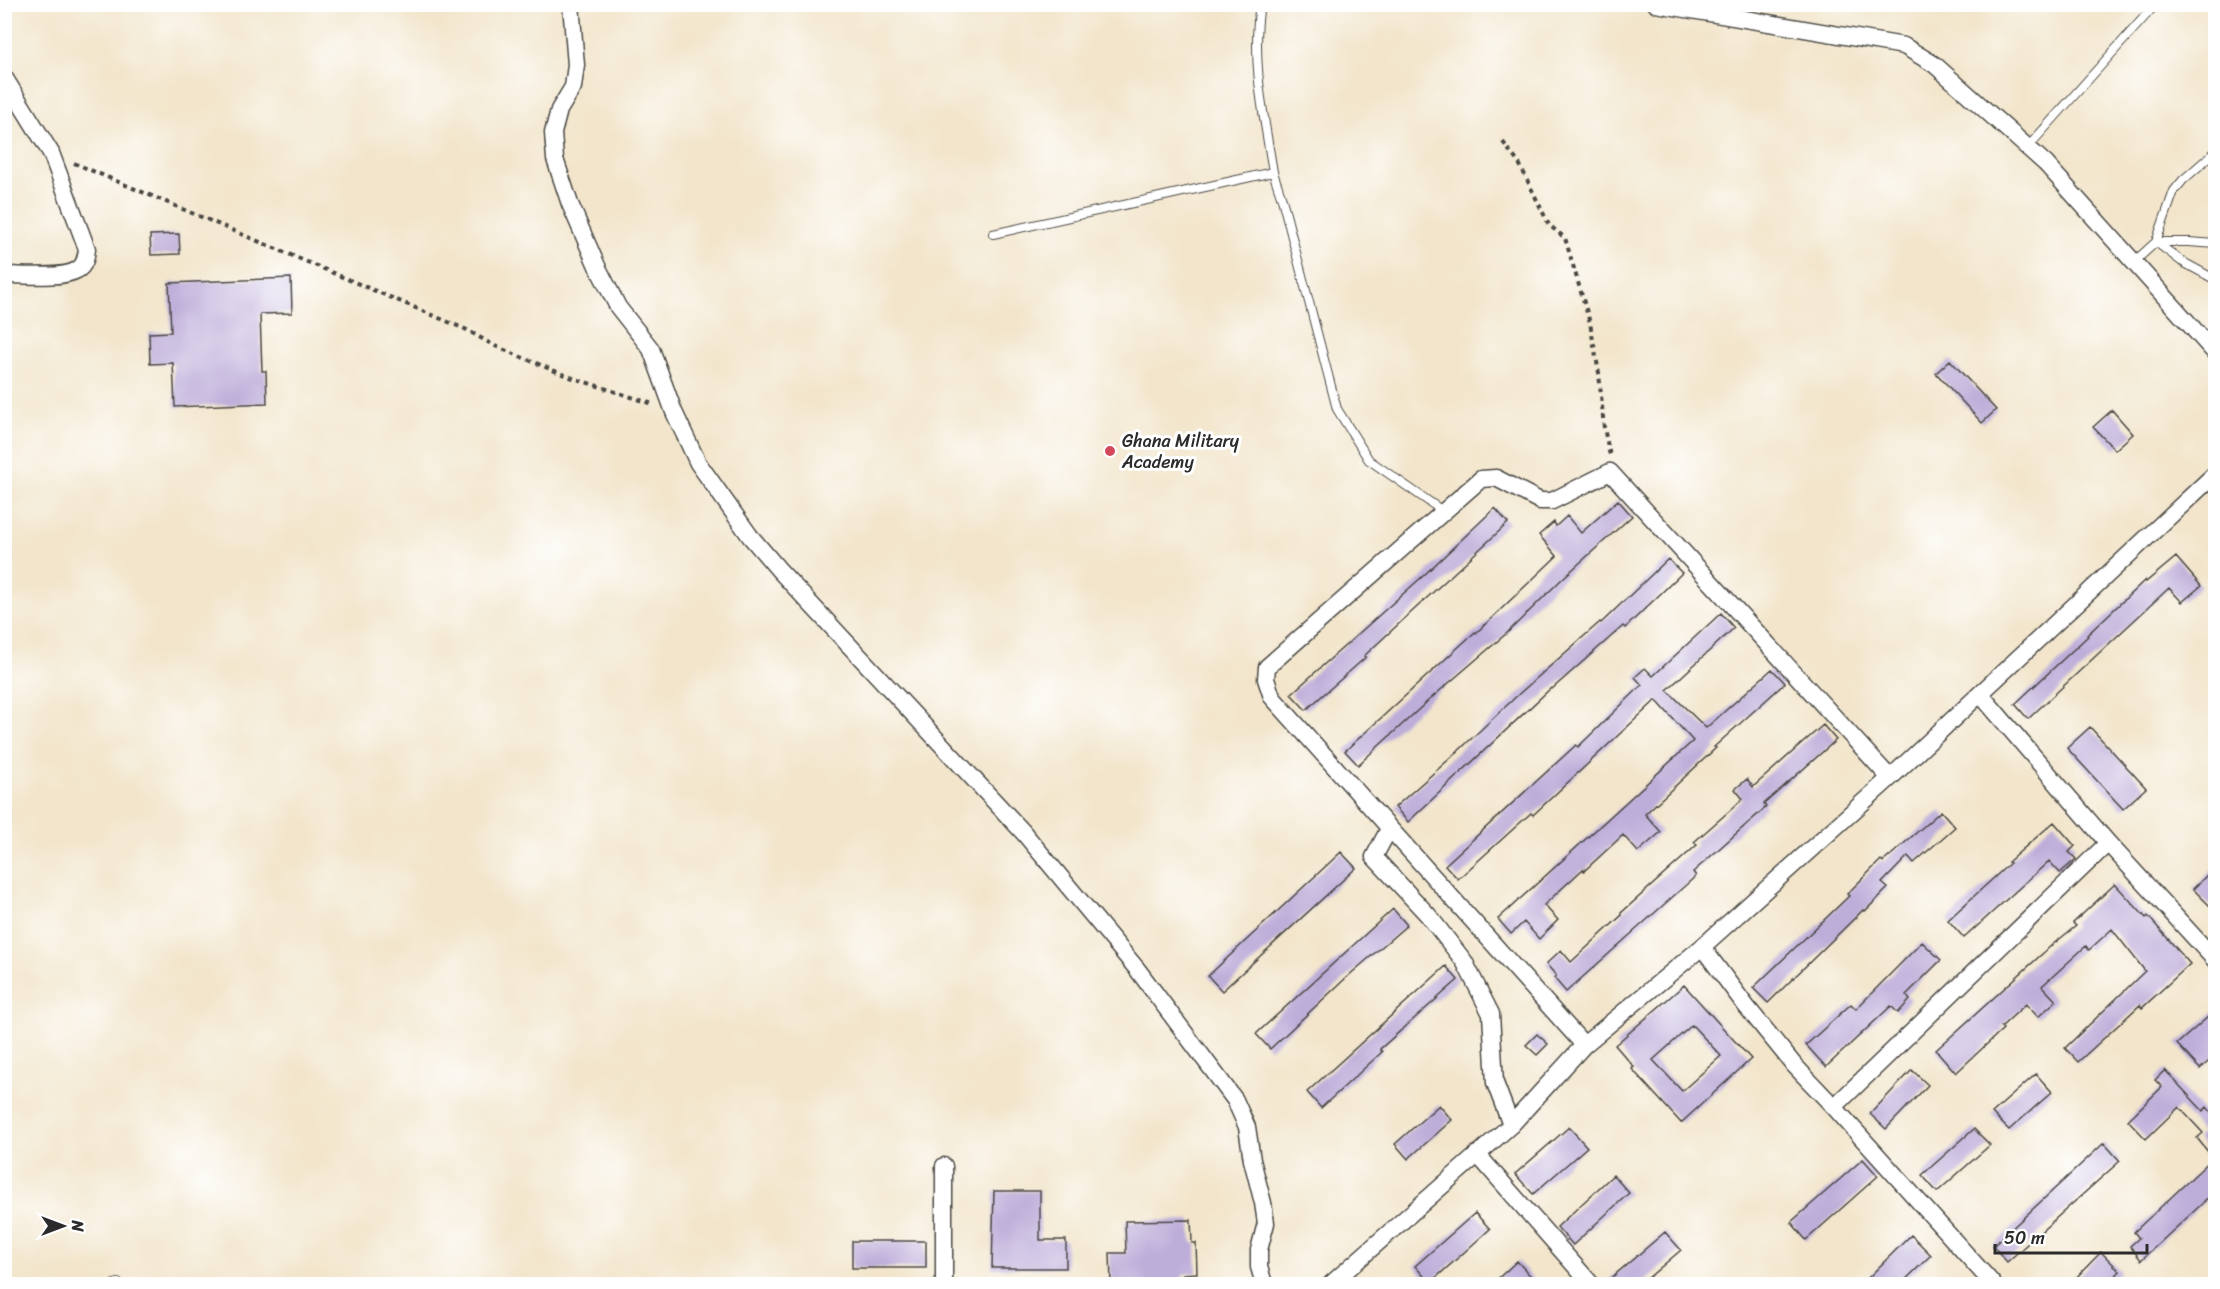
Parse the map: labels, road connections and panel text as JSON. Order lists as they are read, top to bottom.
{
  "places": ["Ghana Military Academy"],
  "scale_bar": "50 m",
  "north": "right"
}
